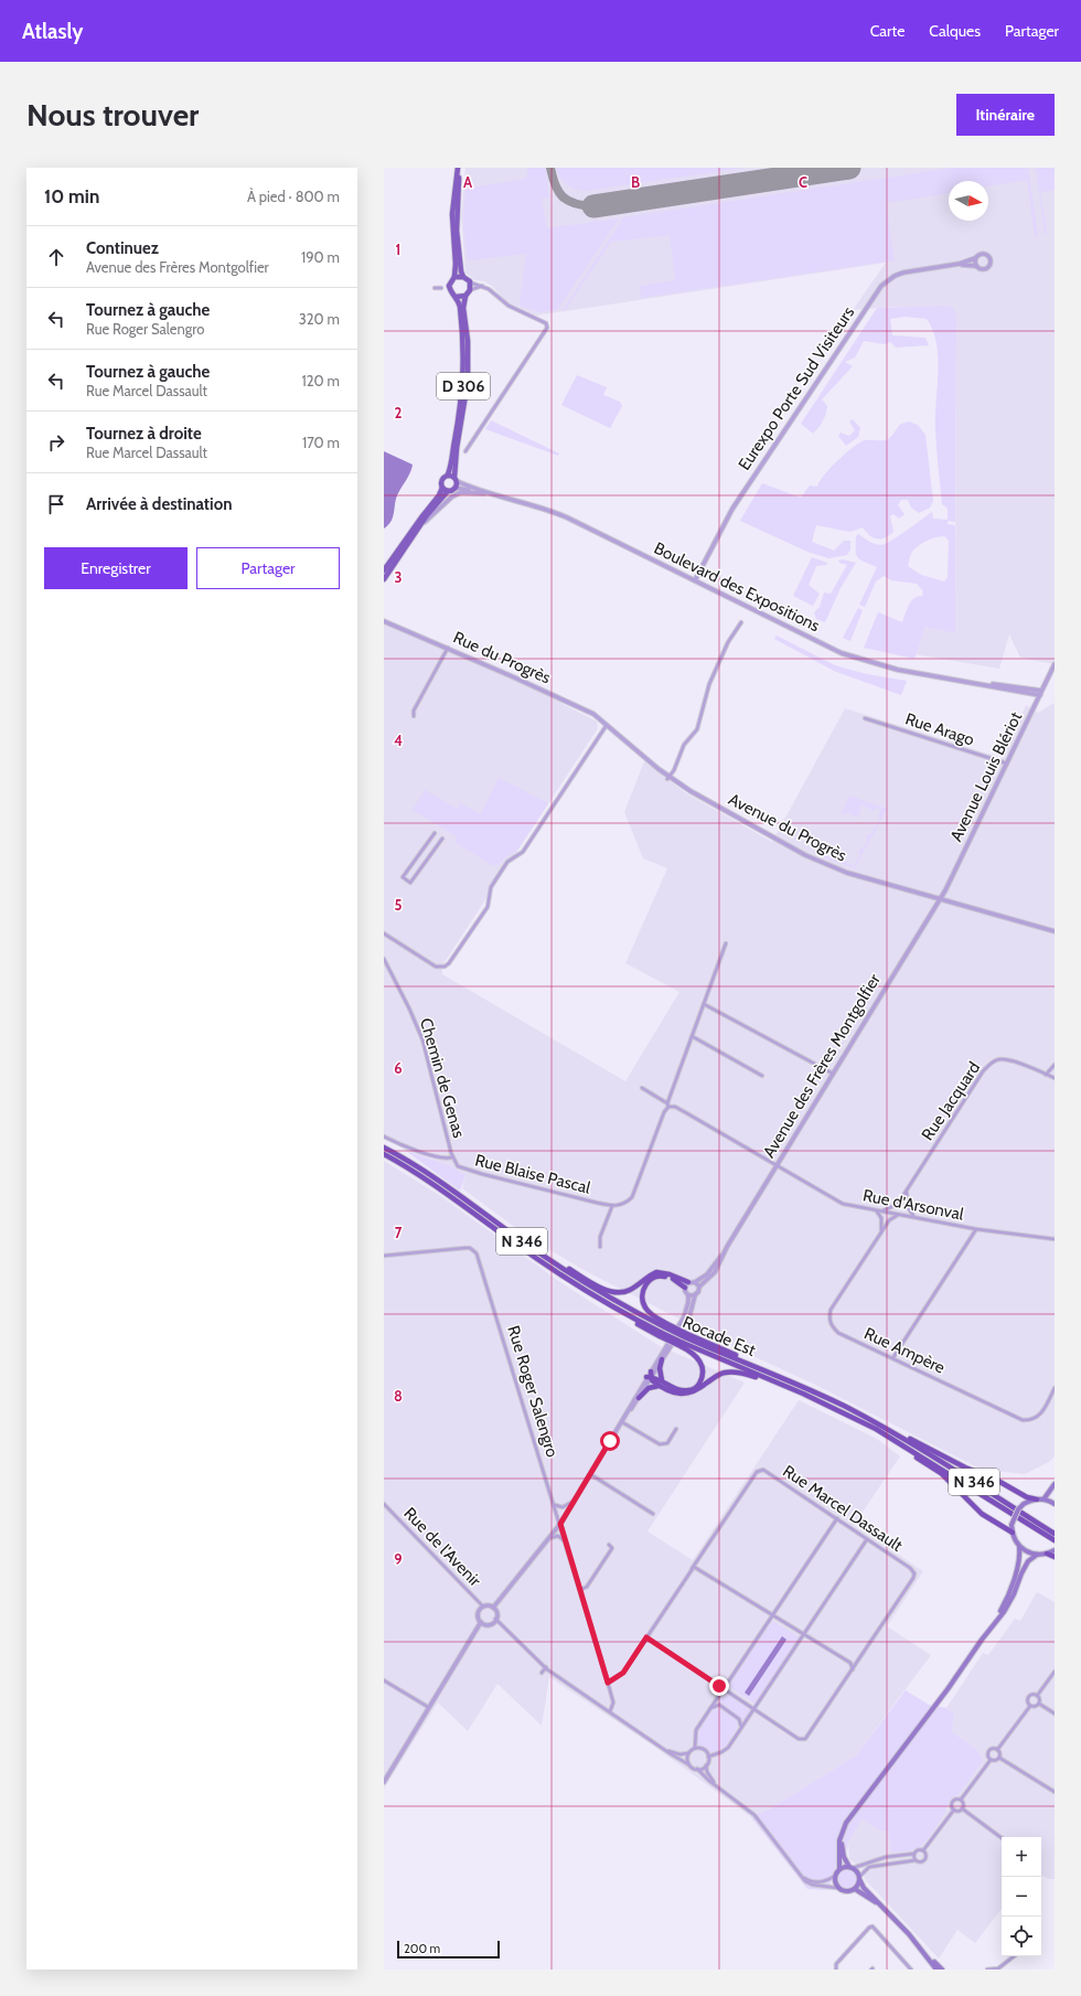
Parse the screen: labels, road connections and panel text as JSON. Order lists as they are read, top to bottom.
{
  "streets": {
    "highway": ["N 346", "Rocade Est"],
    "main road": ["D 306"],
    "street": [
      "Eurexpo Porte Sud Visiteurs",
      "Boulevard des Expositions",
      "Rue du Progrès",
      "Rue Arago",
      "Avenue Louis Blériot",
      "Avenue du Progrès",
      "Avenue des Frères Montgolfier",
      "Chemin de Genas",
      "Rue Jacquard",
      "Rue Blaise Pascal",
      "Rue d'Arsonval",
      "Rue Ampère",
      "Rue Roger Salengro",
      "Rue Marcel Dassault",
      "Rue de l'Avenir"
    ]
  },
  "crossings": [
    ["D 306", "Boulevard des Expositions"],
    ["Eurexpo Porte Sud Visiteurs", "Boulevard des Expositions"],
    ["Boulevard des Expositions", "Avenue Louis Blériot"],
    ["Rue du Progrès", "Avenue du Progrès"],
    ["Rue Arago", "Avenue Louis Blériot"],
    ["Avenue Louis Blériot", "Avenue du Progrès"],
    ["Avenue Louis Blériot", "Avenue des Frères Montgolfier"],
    ["Avenue du Progrès", "Avenue des Frères Montgolfier"],
    ["Avenue des Frères Montgolfier", "Rue d'Arsonval"],
    ["Avenue des Frères Montgolfier", "Rue Roger Salengro"],
    ["Avenue des Frères Montgolfier", "Rue de l'Avenir"],
    ["Chemin de Genas", "Rue Blaise Pascal"],
    ["Rue Jacquard", "Rue d'Arsonval"],
    ["Rue d'Arsonval", "Rue Ampère"],
    ["Rue Roger Salengro", "Rue Marcel Dassault"]
  ],
  "scale_bar": "200 m",
  "north": "right",
  "page": {
    "header": "Atlasly",
    "nav": ["Carte", "Calques", "Partager"],
    "buttons": [
      "Itinéraire",
      ["Enregistrer", "Partager"]
    ],
    "title": "Nous trouver",
    "heading": ["10 min", "À pied · 800 m"],
    "list": [
      ["Continuez", "Avenue des Frères Montgolfier", "190 m"],
      ["Tournez à gauche", "Rue Roger Salengro", "320 m"],
      ["Tournez à gauche", "Rue Marcel Dassault", "120 m"],
      ["Tournez à droite", "Rue Marcel Dassault", "170 m"],
      "Arrivée à destination"
    ],
    "map_buttons": ["+", "−"],
    "scale": "200 m"
  },
  "grid": {
    "columns": ["A", "B", "C"],
    "rows": [
      "1",
      "2",
      "3",
      "4",
      "5",
      "6",
      "7",
      "8",
      "9"
    ]
  }
}
